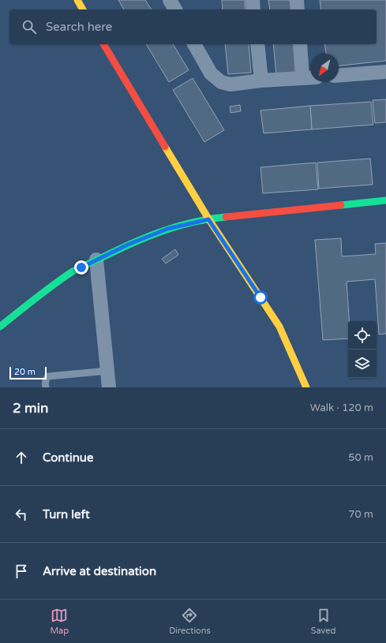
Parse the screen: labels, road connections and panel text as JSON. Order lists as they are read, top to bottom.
{
  "scale_bar": "20 m",
  "north": "bottom left",
  "page": {
    "search": "Search here",
    "scale": "20 m",
    "heading": ["2 min", "Walk · 120 m"],
    "list": [
      ["Continue", "50 m"],
      ["Turn left", "70 m"],
      "Arrive at destination"
    ],
    "nav": ["Map", "Directions", "Saved"]
  }
}
